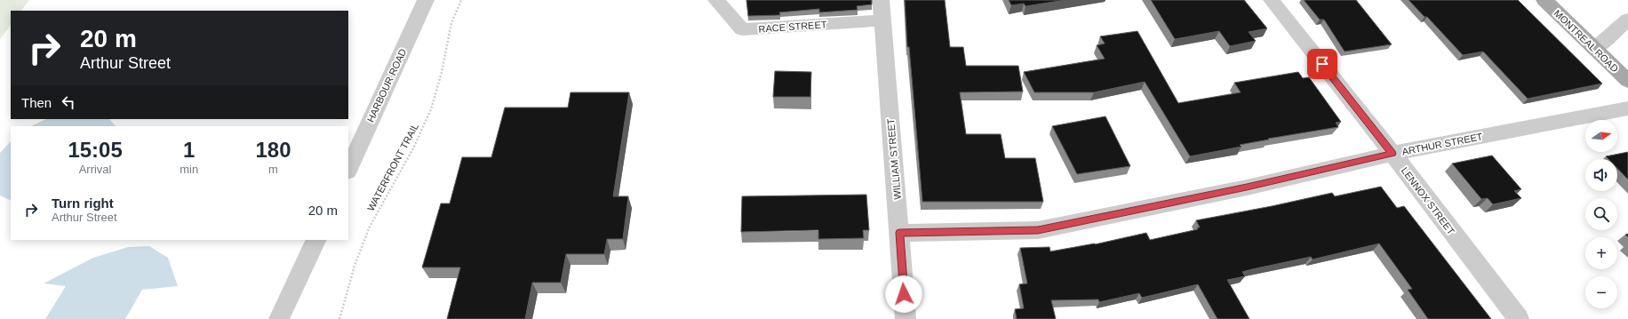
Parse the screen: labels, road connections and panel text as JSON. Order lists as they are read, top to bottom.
{
  "streets": {
    "main road": ["MONTREAL ROAD"],
    "street": [
      "RACE STREET",
      "HARBOUR ROAD",
      "ARTHUR STREET",
      "WILLIAM STREET",
      "LENNOX STREET"
    ],
    "path": ["WATERFRONT TRAIL"]
  },
  "crossings": [
    ["RACE STREET", "WILLIAM STREET"],
    ["ARTHUR STREET", "WILLIAM STREET"],
    ["ARTHUR STREET", "LENNOX STREET"]
  ],
  "north": "right",
  "page": {
    "turn": ["20 m", "Arthur Street"],
    "then": "Then",
    "map_buttons": ["+", "−"],
    "eta": [
      "15:05",
      "Arrival",
      "1",
      "min",
      "180",
      "m"
    ],
    "list": [
      {
        "name": "Turn right",
        "note": "Arthur Street",
        "value": "20 m"
      }
    ]
  }
}
